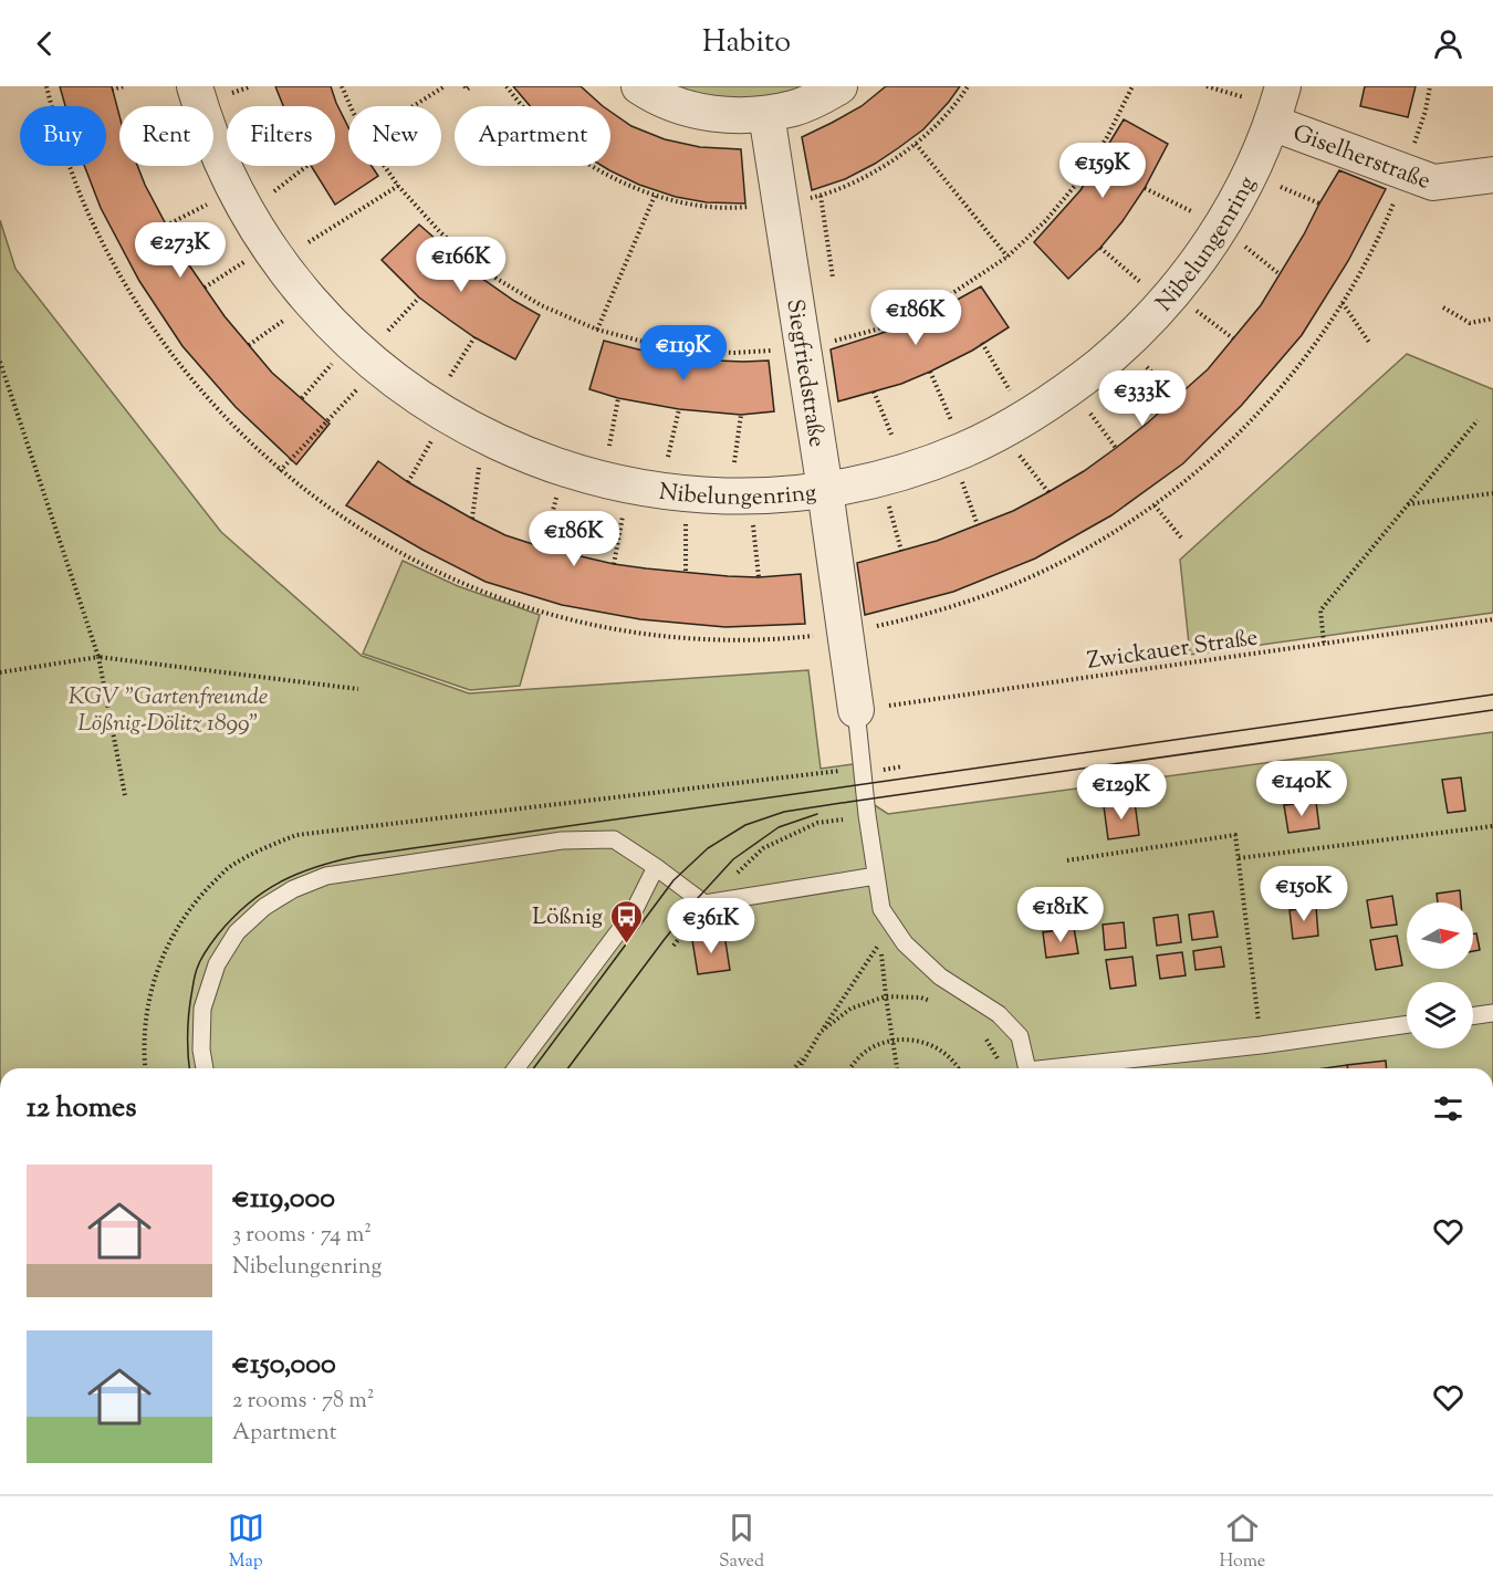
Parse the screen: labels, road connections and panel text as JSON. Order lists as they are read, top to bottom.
{
  "streets": {
    "street": ["Giselherstraße", "Nibelungenring", "Siegfriedstraße"],
    "path": ["Zwickauer Straße"]
  },
  "crossings": [
    ["Giselherstraße", "Nibelungenring"],
    ["Nibelungenring", "Siegfriedstraße"],
    ["Siegfriedstraße", "Zwickauer Straße"]
  ],
  "parks": ["KGV \"Gartenfreunde Lößnig-Dölitz 1899\""],
  "places": {
    "bus stop": ["Lößnig"]
  },
  "north": "right",
  "page": {
    "header": "Habito",
    "chip": [
      "Buy",
      "Rent",
      "Filters",
      "New",
      "Apartment"
    ],
    "price": [
      "€159K",
      "€273K",
      "€166K",
      "€186K",
      "€119K",
      "€333K",
      "€186K",
      "€140K",
      "€129K",
      "€150K",
      "€181K",
      "€361K"
    ],
    "heading": "12 homes",
    "list": [
      {
        "name": "€119,000",
        "note": "3 rooms · 74 m² · Nibelungenring"
      },
      {
        "name": "€150,000",
        "note": "2 rooms · 78 m² · Apartment"
      }
    ],
    "tabs": ["Map", "Saved", "Home"]
  }
}
